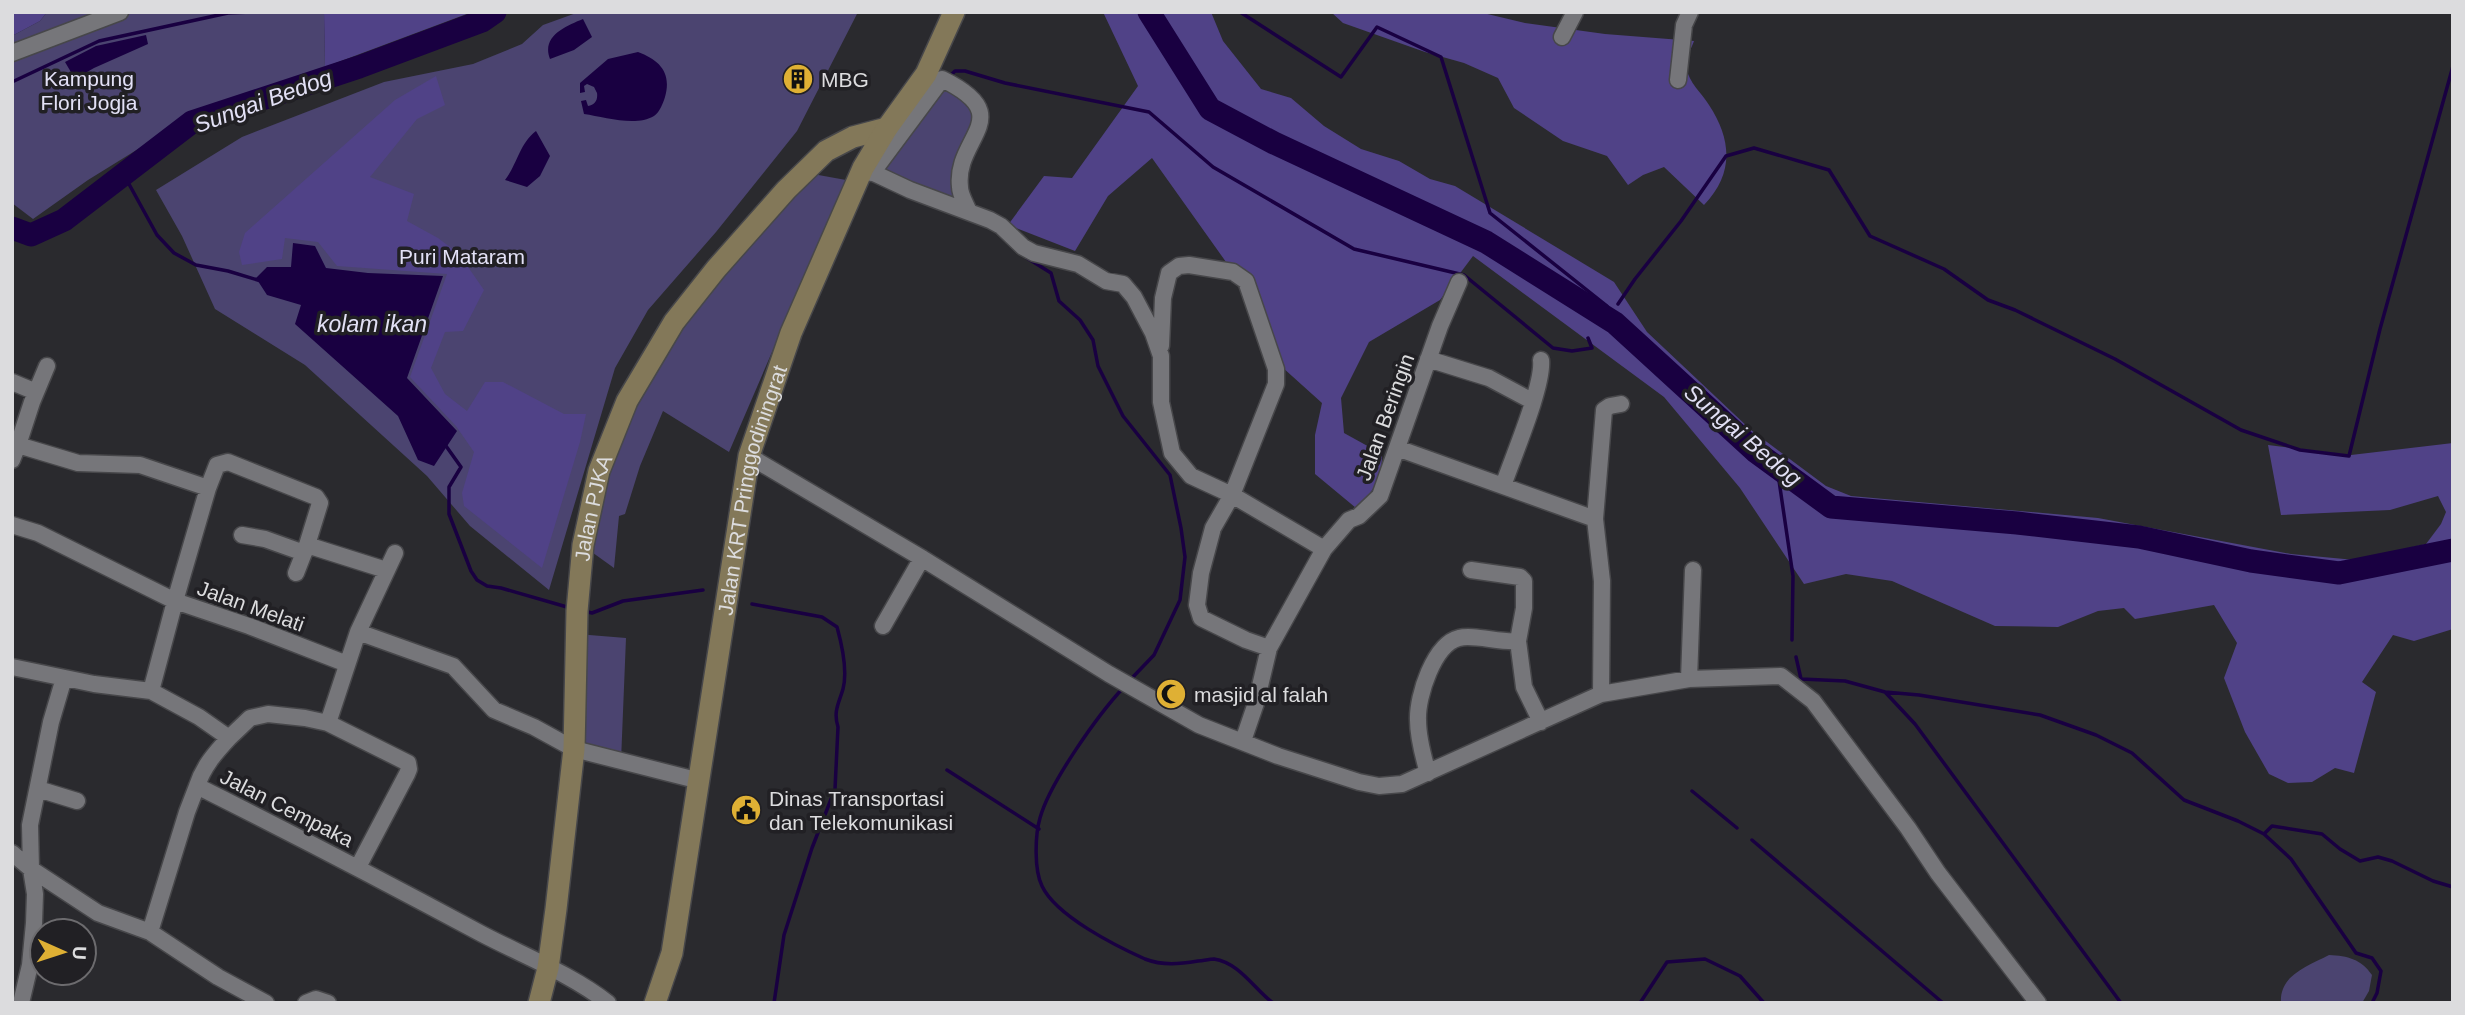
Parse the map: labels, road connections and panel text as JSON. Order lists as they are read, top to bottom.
{
  "streets": {
    "main road": ["Jalan KRT Pringgodiningrat", "Jalan PJKA"],
    "street": ["Jalan Beringin", "Jalan Melati", "Jalan Cempaka"]
  },
  "crossings": [
    ["Jalan KRT Pringgodiningrat", "Jalan PJKA"],
    ["Jalan PJKA", "Jalan Cempaka"]
  ],
  "water": ["Sungai Bedog", "kolam ikan"],
  "parks": ["Kampung Flori Jogja", "Puri Mataram"],
  "places": {
    "building": ["MBG"],
    "mosque": ["masjid al falah"],
    "public building": ["Dinas Transportasi dan Telekomunikasi"]
  },
  "north": "right"
}
